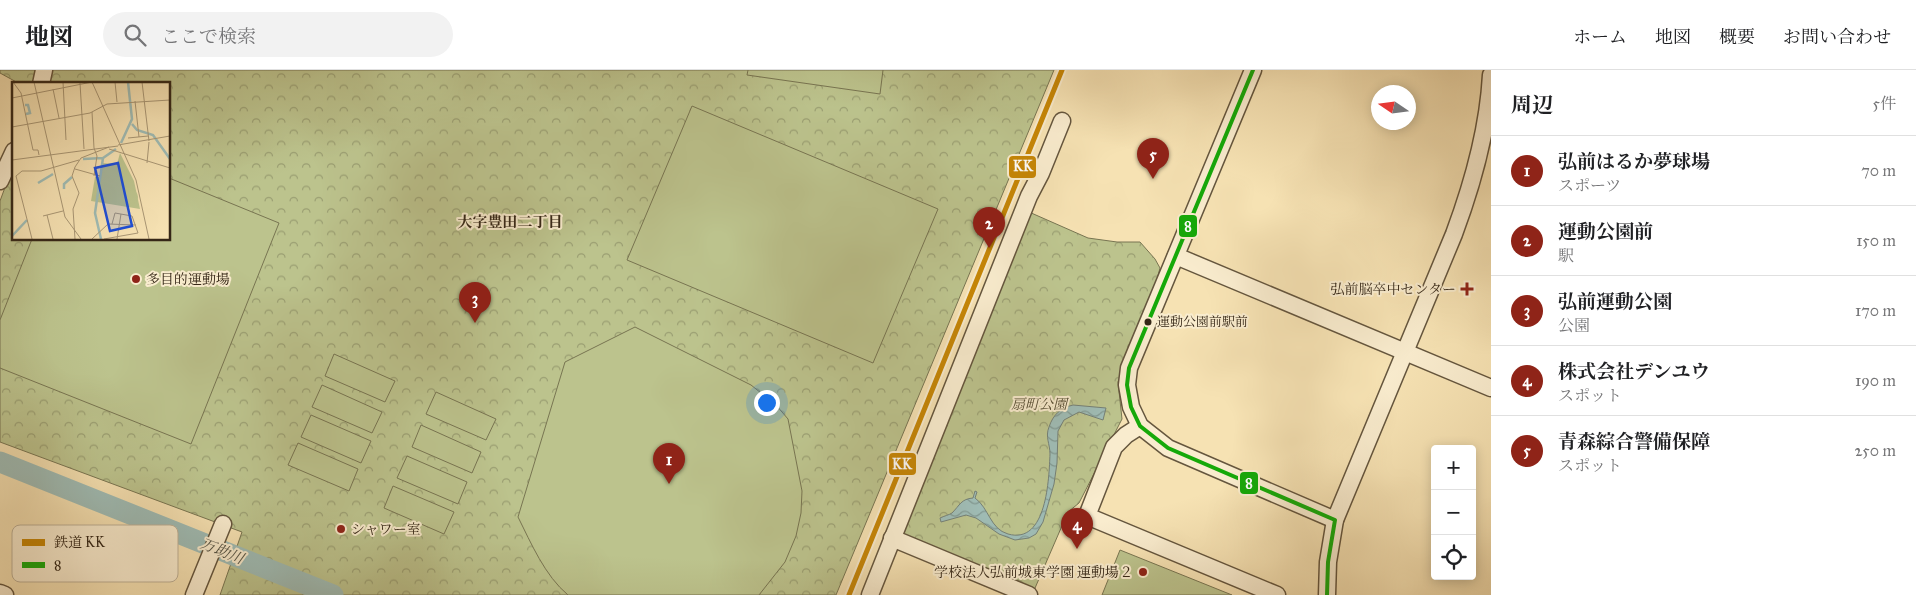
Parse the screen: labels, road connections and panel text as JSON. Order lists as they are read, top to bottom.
{
  "districts": ["大字豊田二丁目"],
  "water": ["万助川"],
  "parks": ["扇町公園"],
  "places": {
    "other": [
      "多目的運動場",
      "運動公園前駅前",
      "シャワー室",
      "学校法人弘前城東学園 運動場２"
    ],
    "health": ["弘前脳卒中センター"]
  },
  "lines": ["rail line KK", "transit line 8"],
  "legend": ["鉄道 KK", "8"],
  "north": "left",
  "page": {
    "header": "地図",
    "search": "ここで検索",
    "nav": [
      "ホーム",
      "地図",
      "概要",
      "お問い合わせ"
    ],
    "heading": ["周辺", "5件"],
    "list": [
      {
        "mark": "1",
        "name": "弘前はるか夢球場",
        "note": "スポーツ",
        "value": "70 m"
      },
      {
        "mark": "2",
        "name": "運動公園前",
        "note": "駅",
        "value": "150 m"
      },
      {
        "mark": "3",
        "name": "弘前運動公園",
        "note": "公園",
        "value": "170 m"
      },
      {
        "mark": "4",
        "name": "株式会社デンユウ",
        "note": "スポット",
        "value": "190 m"
      },
      {
        "mark": "5",
        "name": "青森綜合警備保障",
        "note": "スポット",
        "value": "250 m"
      }
    ],
    "pins": [
      "5",
      "2",
      "3",
      "1",
      "4"
    ],
    "map_buttons": ["+", "−"]
  }
}
